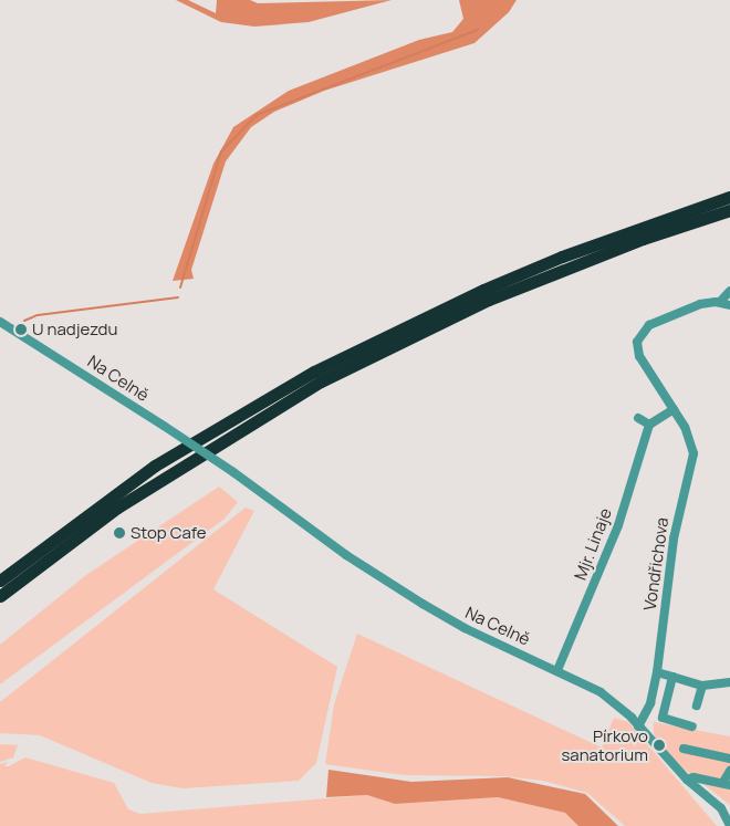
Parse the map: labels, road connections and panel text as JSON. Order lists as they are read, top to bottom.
{
  "streets": {
    "street": ["Na Celně", "Mjr. Linaje", "Vondřichova"]
  },
  "crossings": [
    ["Na Celně", "Mjr. Linaje"],
    ["Na Celně", "Vondřichova"]
  ],
  "places": ["U nadjezdu", "Stop Cafe", "Pírkovo sanatorium"]
}
